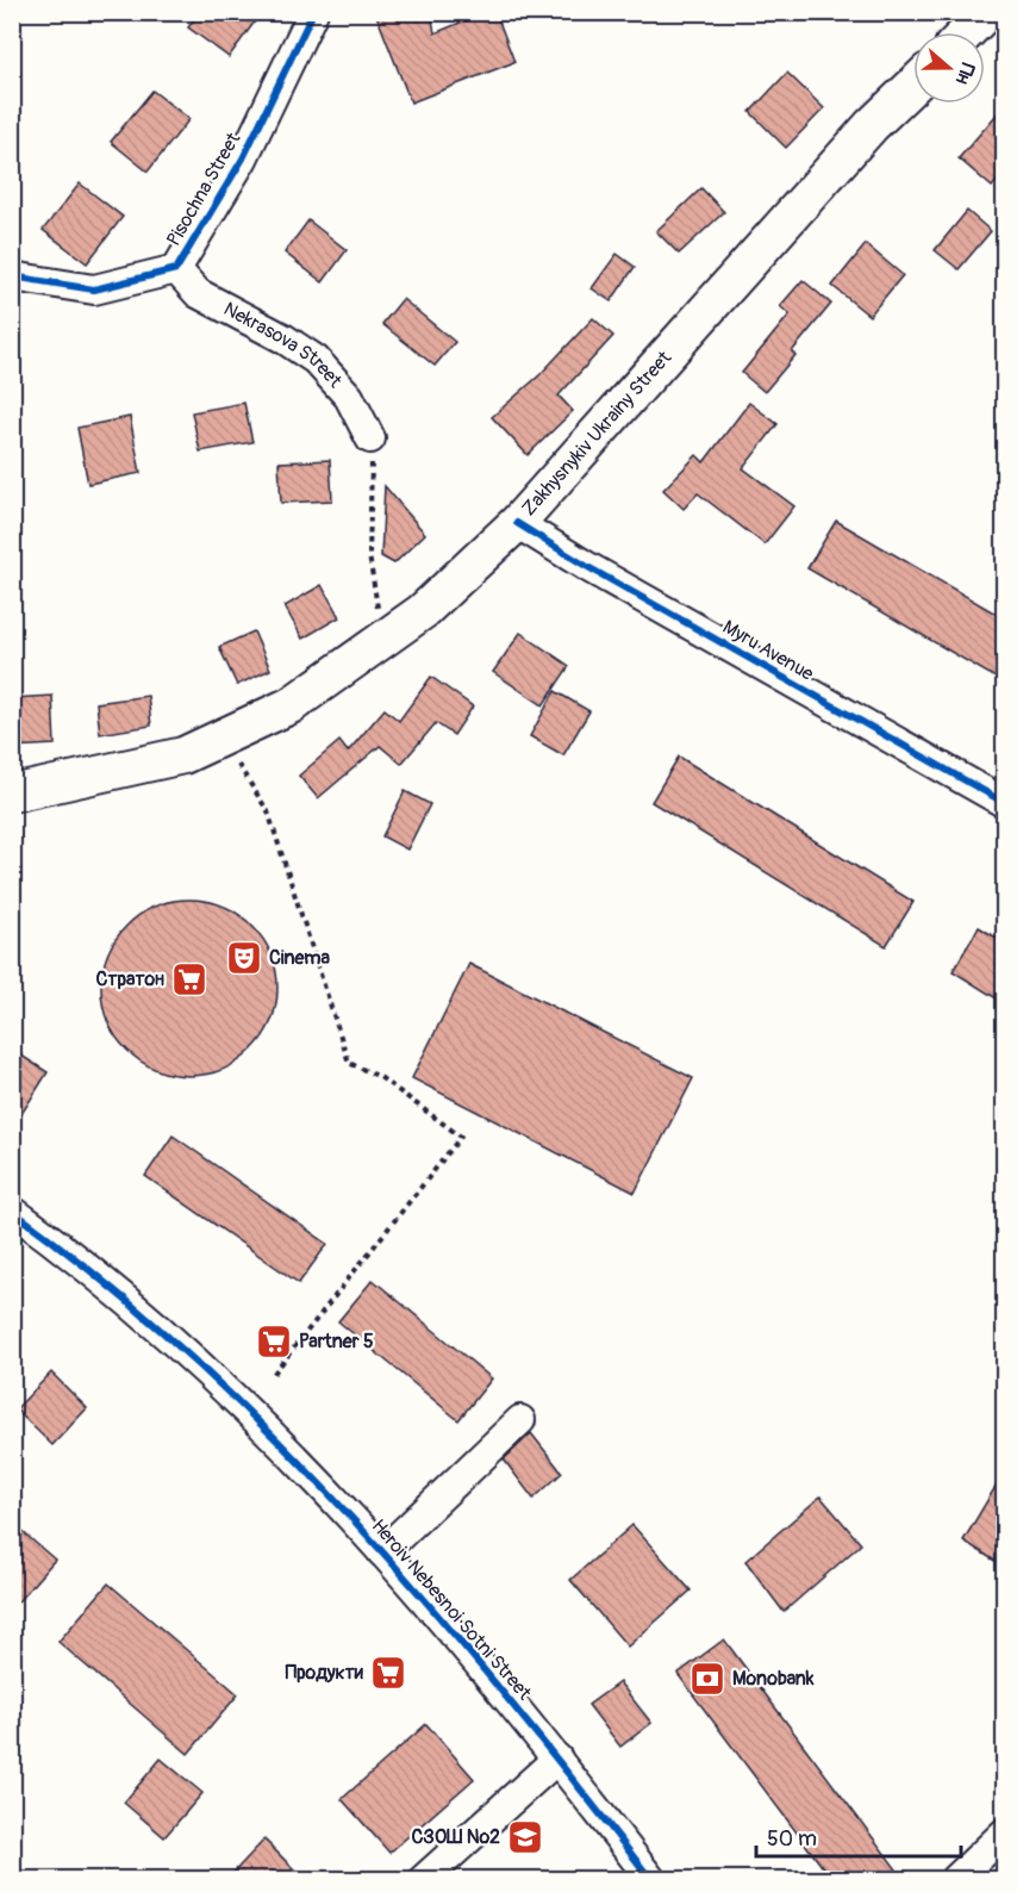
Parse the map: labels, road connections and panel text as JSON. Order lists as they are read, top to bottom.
{
  "streets": {
    "main road": ["Zakhysnykiv Ukrainy Street"],
    "street": [
      "Pisochna Street",
      "Nekrasova Street",
      "Myru Avenue",
      "Heroiv Nebesnoi Sotni Street"
    ]
  },
  "crossings": [
    ["Pisochna Street", "Nekrasova Street"],
    ["Zakhysnykiv Ukrainy Street", "Myru Avenue"]
  ],
  "places": {
    "theatre": ["Cinema"],
    "supermarket": ["Стратон", "Partner 5", "Продукти"],
    "bank": ["Monobank"],
    "school or university": ["СЗОШ №2"]
  },
  "scale_bar": "50 m",
  "north": "right"
}
